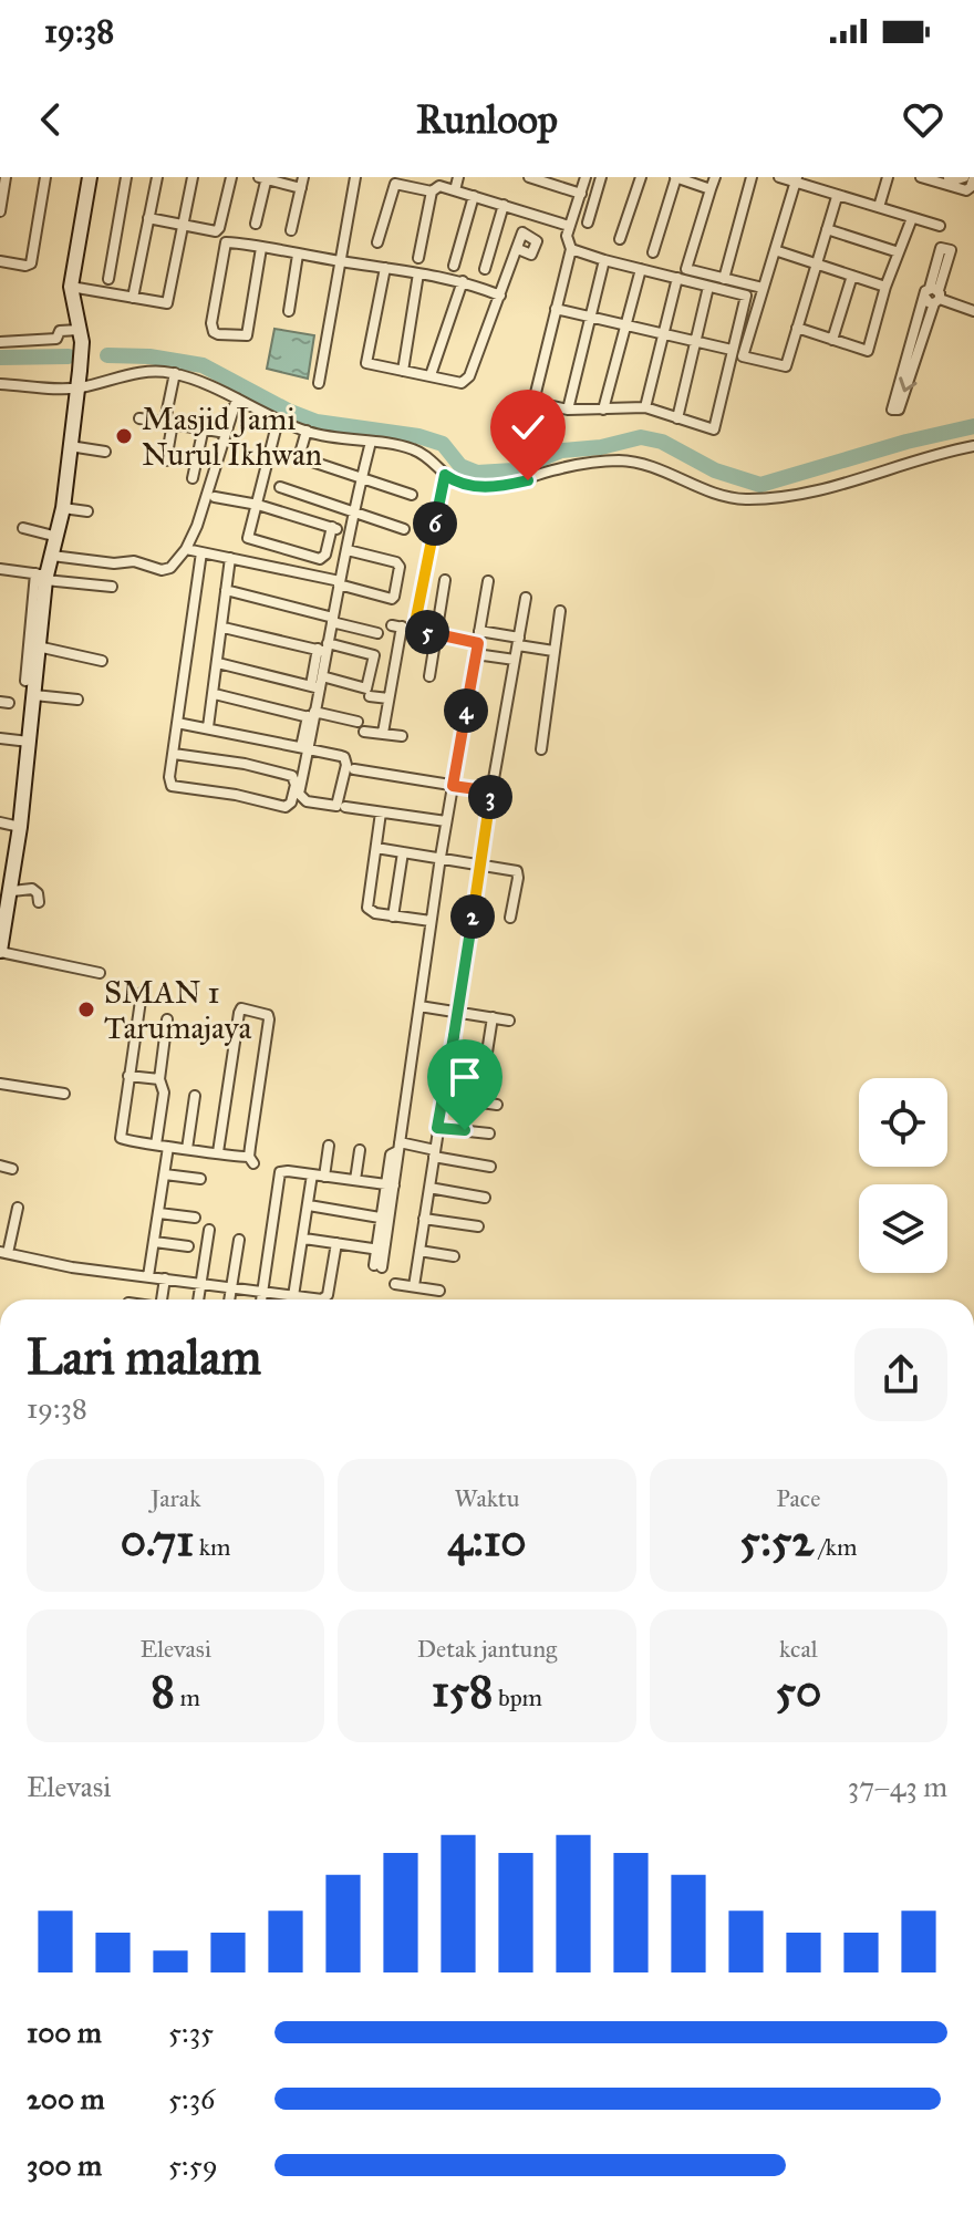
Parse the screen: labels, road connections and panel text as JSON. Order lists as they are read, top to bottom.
{
  "places": ["Masjid Jami Nurul Ikhwan", "SMAN 1 Tarumajaya"],
  "page": {
    "status": "19:38",
    "header": "Runloop",
    "pins": [
      "6",
      "5",
      "4",
      "3",
      "2"
    ],
    "heading": ["Lari malam", "19:38"],
    "stats": [
      ["Jarak", "0.71 km"],
      ["Waktu", "4:10"],
      ["Pace", "5:52 /km"],
      ["Elevasi", "8 m"],
      ["Detak jantung", "158 bpm"],
      ["kcal", "50"]
    ],
    "chart": ["Elevasi", "37–43 m"],
    "list": [
      {
        "name": "100 m",
        "note": "5:35"
      },
      {
        "name": "200 m",
        "note": "5:36"
      },
      {
        "name": "300 m",
        "note": "5:59"
      }
    ]
  }
}
